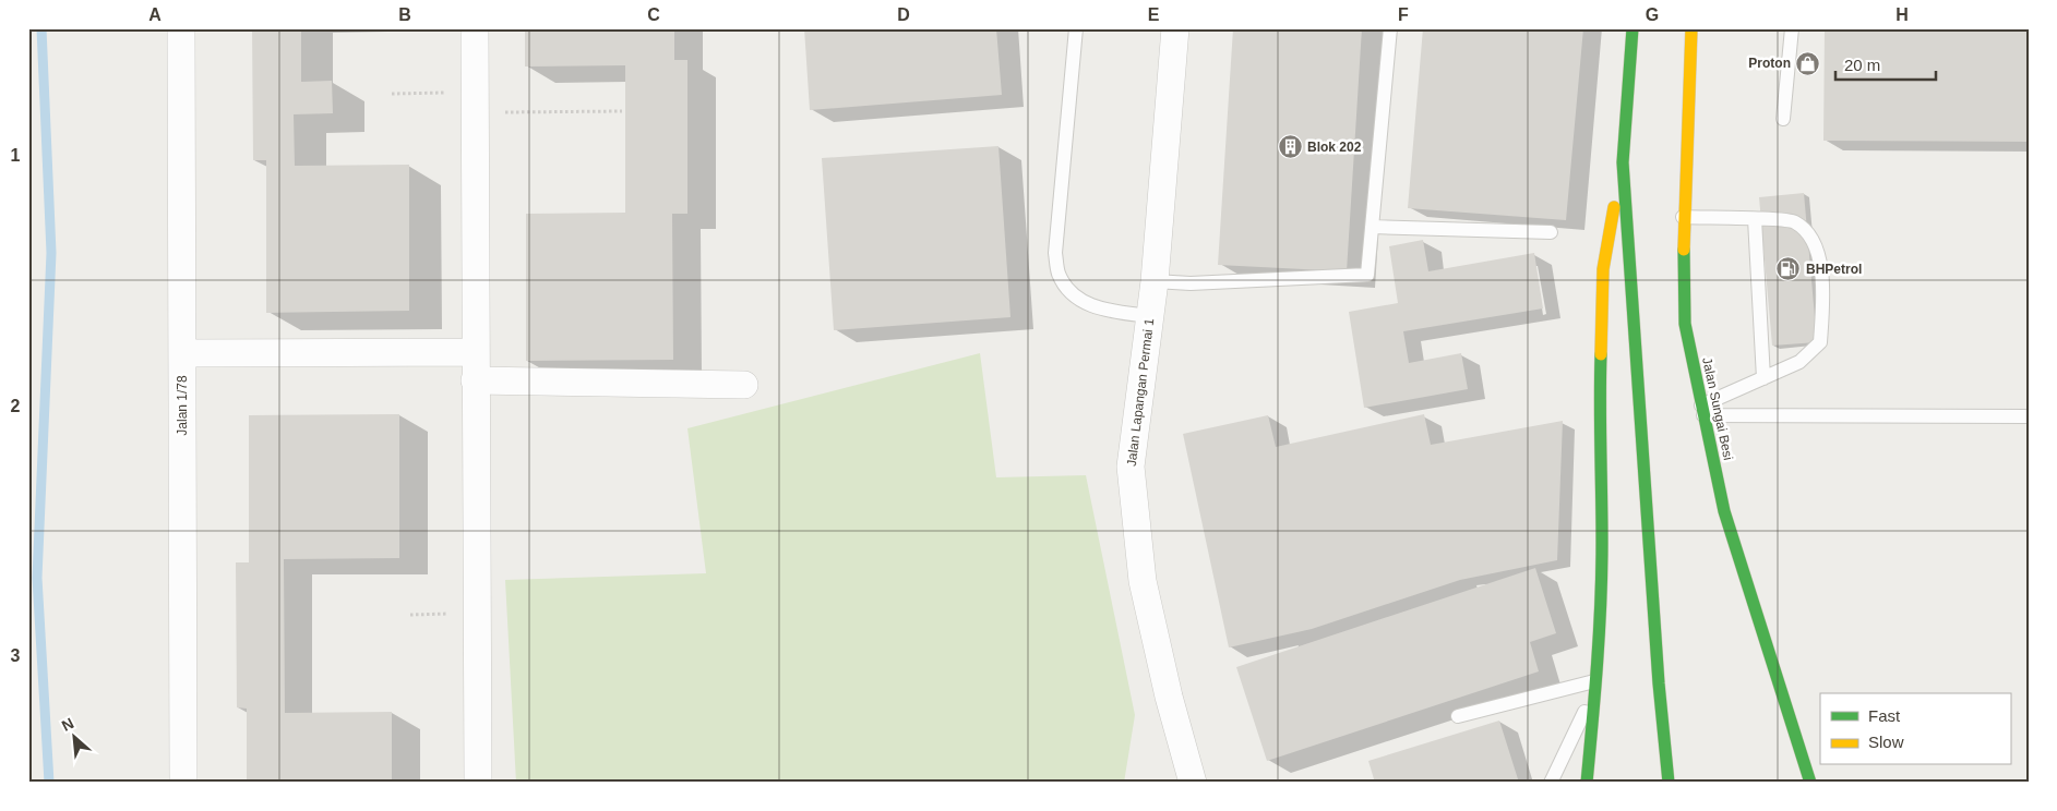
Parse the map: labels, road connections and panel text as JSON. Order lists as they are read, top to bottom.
{
  "streets": {
    "main road": ["Jalan Sungai Besi"],
    "street": ["Jalan Lapangan Permai 1", "Jalan 1/78"]
  },
  "places": {
    "shop": ["Proton"],
    "building": ["Blok 202"],
    "fuel station": ["BHPetrol"]
  },
  "legend": ["Fast", "Slow"],
  "scale_bar": "20 m",
  "north": "top left",
  "grid": {
    "columns": [
      "A",
      "B",
      "C",
      "D",
      "E",
      "F",
      "G",
      "H"
    ],
    "rows": ["1", "2", "3"]
  }
}
